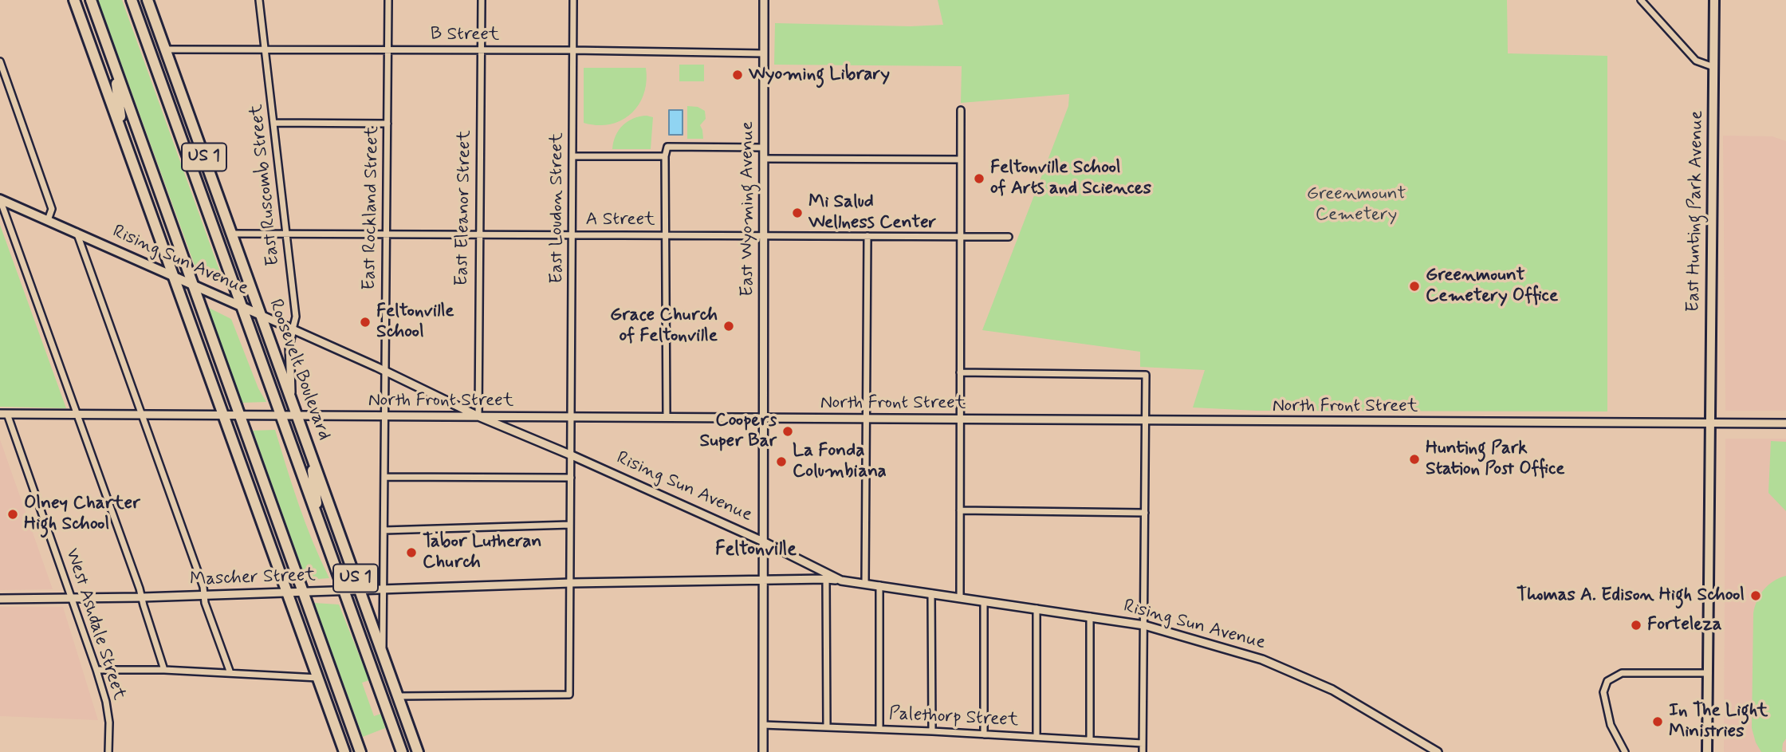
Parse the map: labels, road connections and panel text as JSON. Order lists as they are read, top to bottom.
{
  "streets": {
    "highway": ["US 1", "Roosevelt Boulevard"],
    "main road": ["East Hunting Park Avenue", "Rising Sun Avenue"],
    "street": [
      "B Street",
      "East Ruscomb Street",
      "East Rockland Street",
      "East Eleanor Street",
      "East Loudon Street",
      "East Wyoming Avenue",
      "A Street",
      "North Front Street",
      "Mascher Street",
      "West Ashdale Street",
      "Palethorp Street"
    ]
  },
  "crossings": [
    ["B Street", "East Ruscomb Street"],
    ["B Street", "East Rockland Street"],
    ["B Street", "East Eleanor Street"],
    ["B Street", "East Loudon Street"],
    ["B Street", "East Wyoming Avenue"],
    ["B Street", "Roosevelt Boulevard"],
    ["East Ruscomb Street", "A Street"],
    ["East Ruscomb Street", "Rising Sun Avenue"],
    ["East Ruscomb Street", "Roosevelt Boulevard"],
    ["East Rockland Street", "A Street"],
    ["East Rockland Street", "Rising Sun Avenue"],
    ["East Rockland Street", "Roosevelt Boulevard"],
    ["East Rockland Street", "North Front Street"],
    ["East Rockland Street", "Mascher Street"],
    ["East Eleanor Street", "A Street"],
    ["East Eleanor Street", "Rising Sun Avenue"],
    ["East Eleanor Street", "North Front Street"],
    ["East Loudon Street", "A Street"],
    ["East Loudon Street", "Rising Sun Avenue"],
    ["East Loudon Street", "Roosevelt Boulevard"],
    ["East Loudon Street", "North Front Street"],
    ["East Loudon Street", "Mascher Street"],
    ["East Wyoming Avenue", "A Street"],
    ["East Wyoming Avenue", "Rising Sun Avenue"],
    ["East Wyoming Avenue", "North Front Street"],
    ["East Wyoming Avenue", "Mascher Street"],
    ["East Wyoming Avenue", "Palethorp Street"],
    ["East Hunting Park Avenue", "North Front Street"],
    ["A Street", "Roosevelt Boulevard"],
    ["Rising Sun Avenue", "Roosevelt Boulevard"],
    ["Rising Sun Avenue", "North Front Street"],
    ["Rising Sun Avenue", "Mascher Street"],
    ["Roosevelt Boulevard", "North Front Street"],
    ["Roosevelt Boulevard", "Mascher Street"],
    ["North Front Street", "West Ashdale Street"],
    ["Mascher Street", "West Ashdale Street"]
  ],
  "districts": ["Feltonville"],
  "parks": ["Greenmount Cemetery"],
  "places": [
    "Wyoming Library",
    "Feltonville School of Arts and Sciences",
    "Mi Salud Wellness Center",
    "Greenmount Cemetery Office",
    "Feltonville School",
    "Grace Church of Feltonville",
    "Coopers Super Bar",
    "Hunting Park Station Post Office",
    "La Fonda Columbiana",
    "Olney Charter High School",
    "Tabor Lutheran Church",
    "Thomas A. Edison High School",
    "Forteleza",
    "In The Light Ministries"
  ]
}
